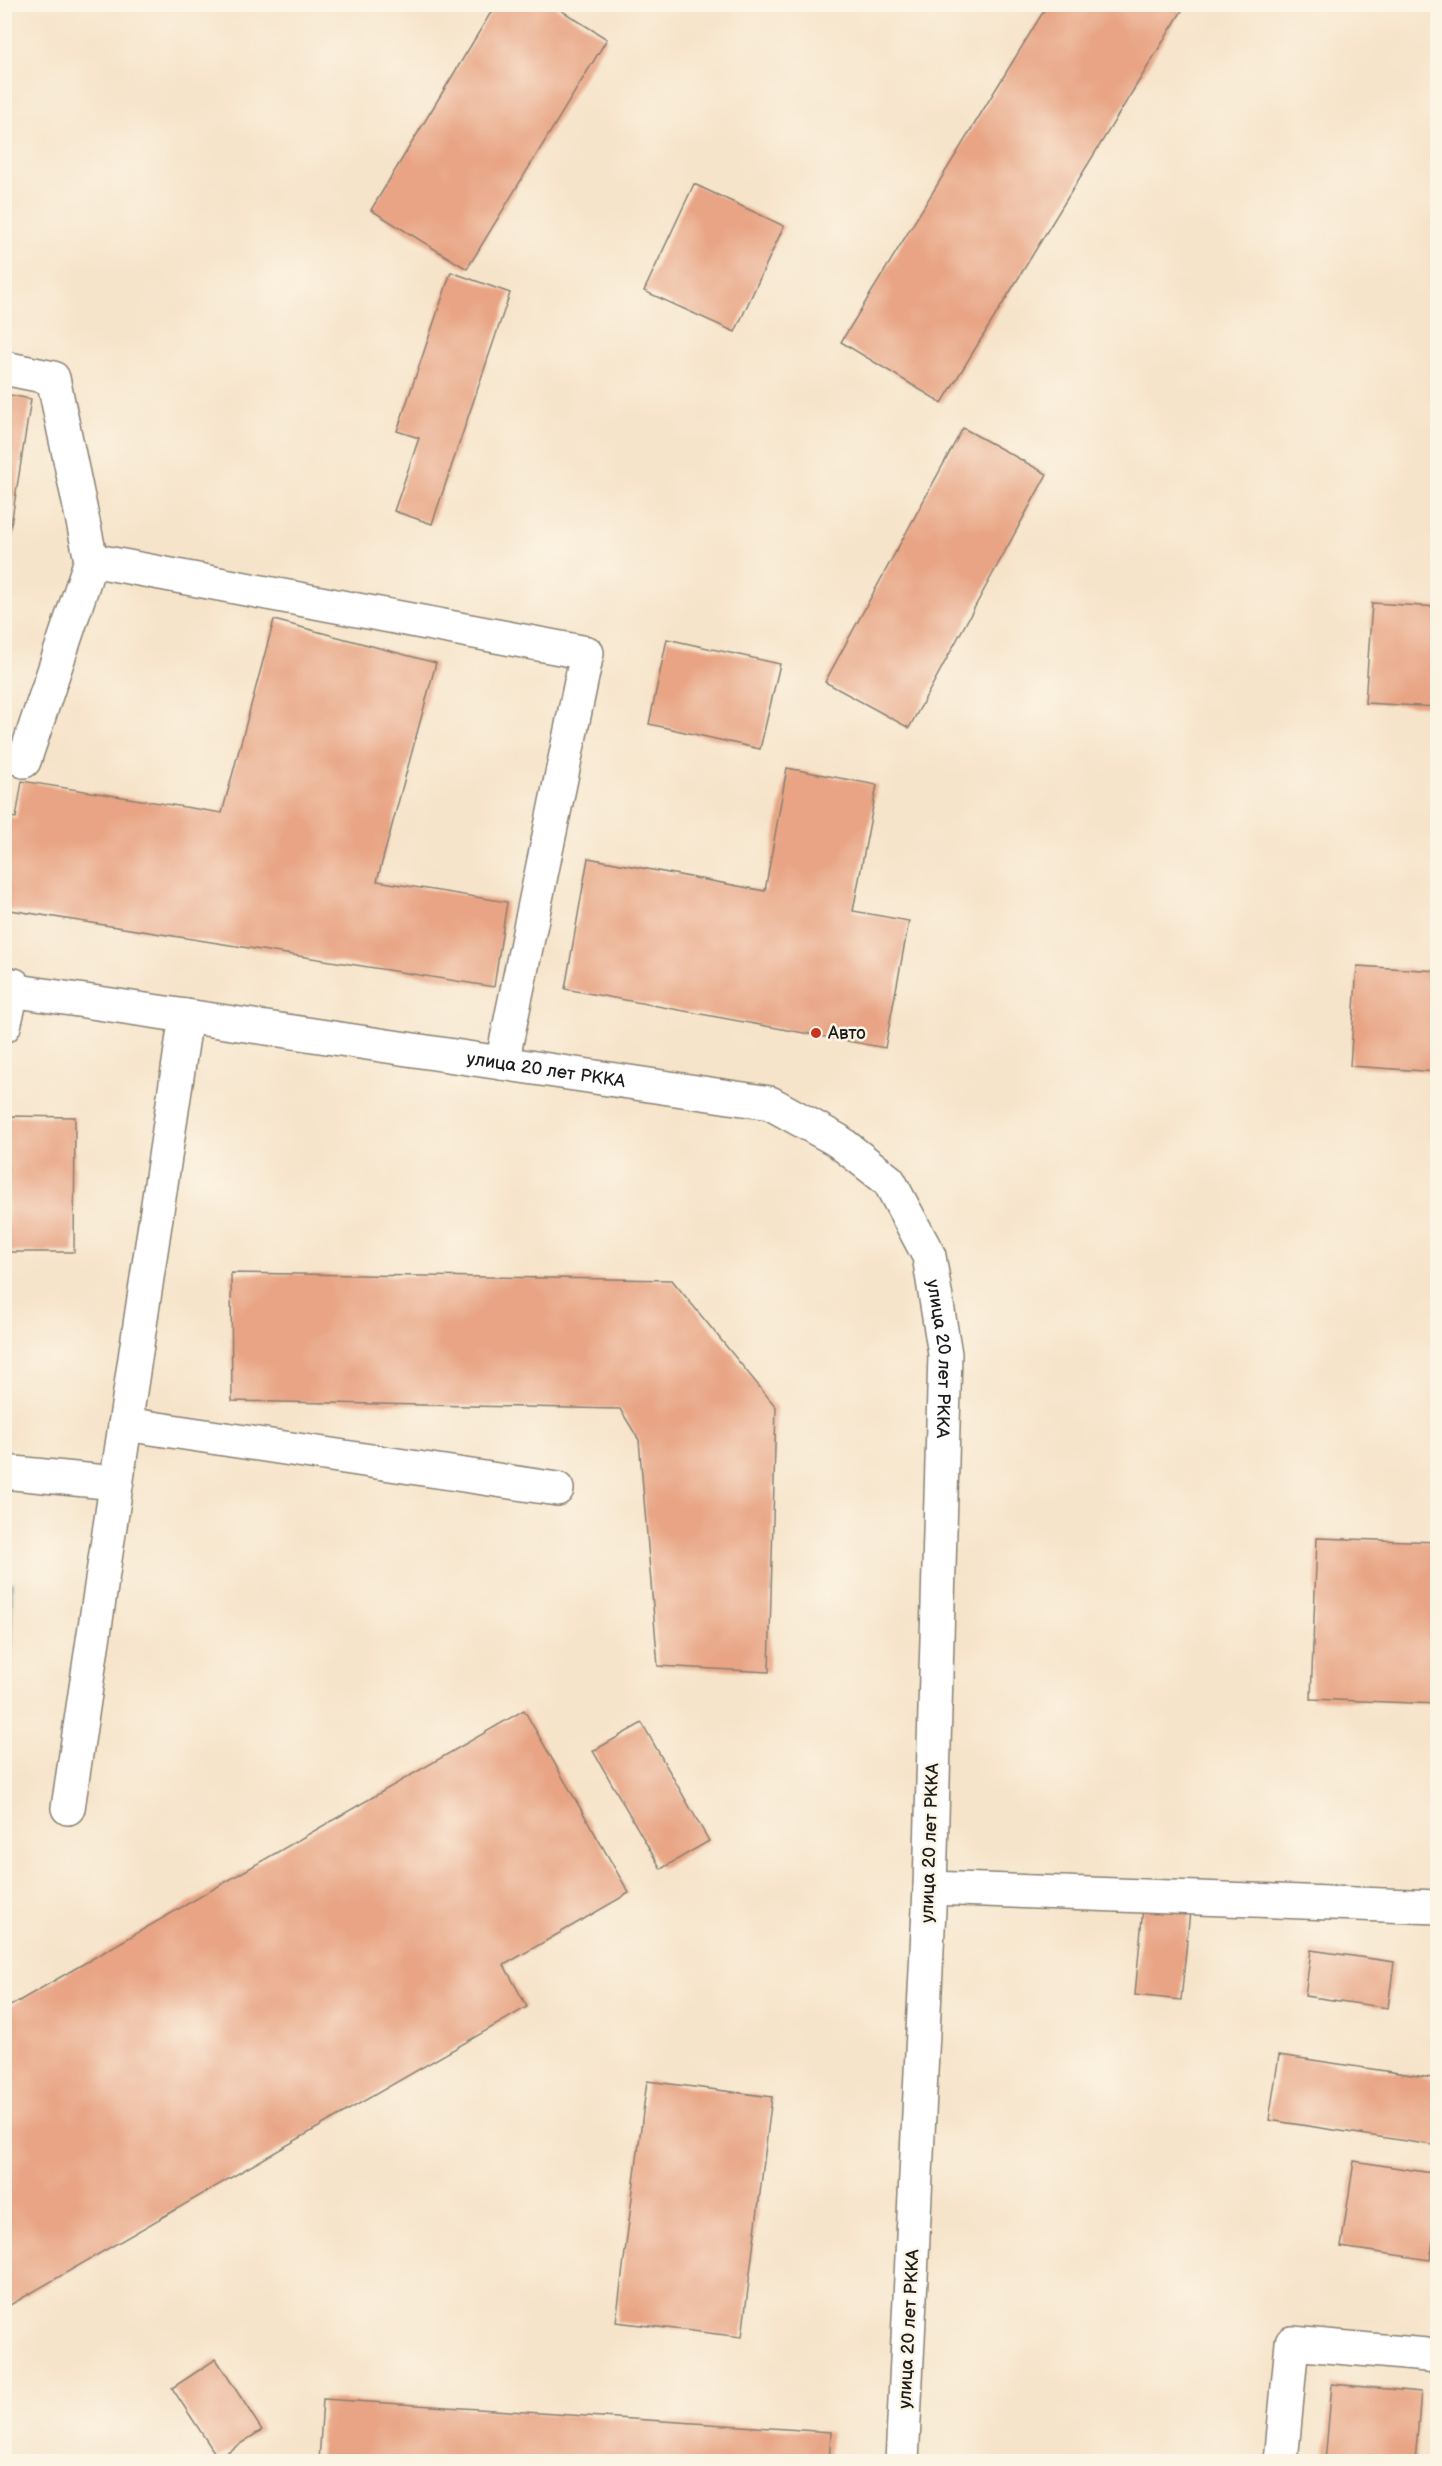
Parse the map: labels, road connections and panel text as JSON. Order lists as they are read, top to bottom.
{
  "streets": {
    "main road": ["улица 20 лет РККА"]
  },
  "places": ["Авто"]
}
